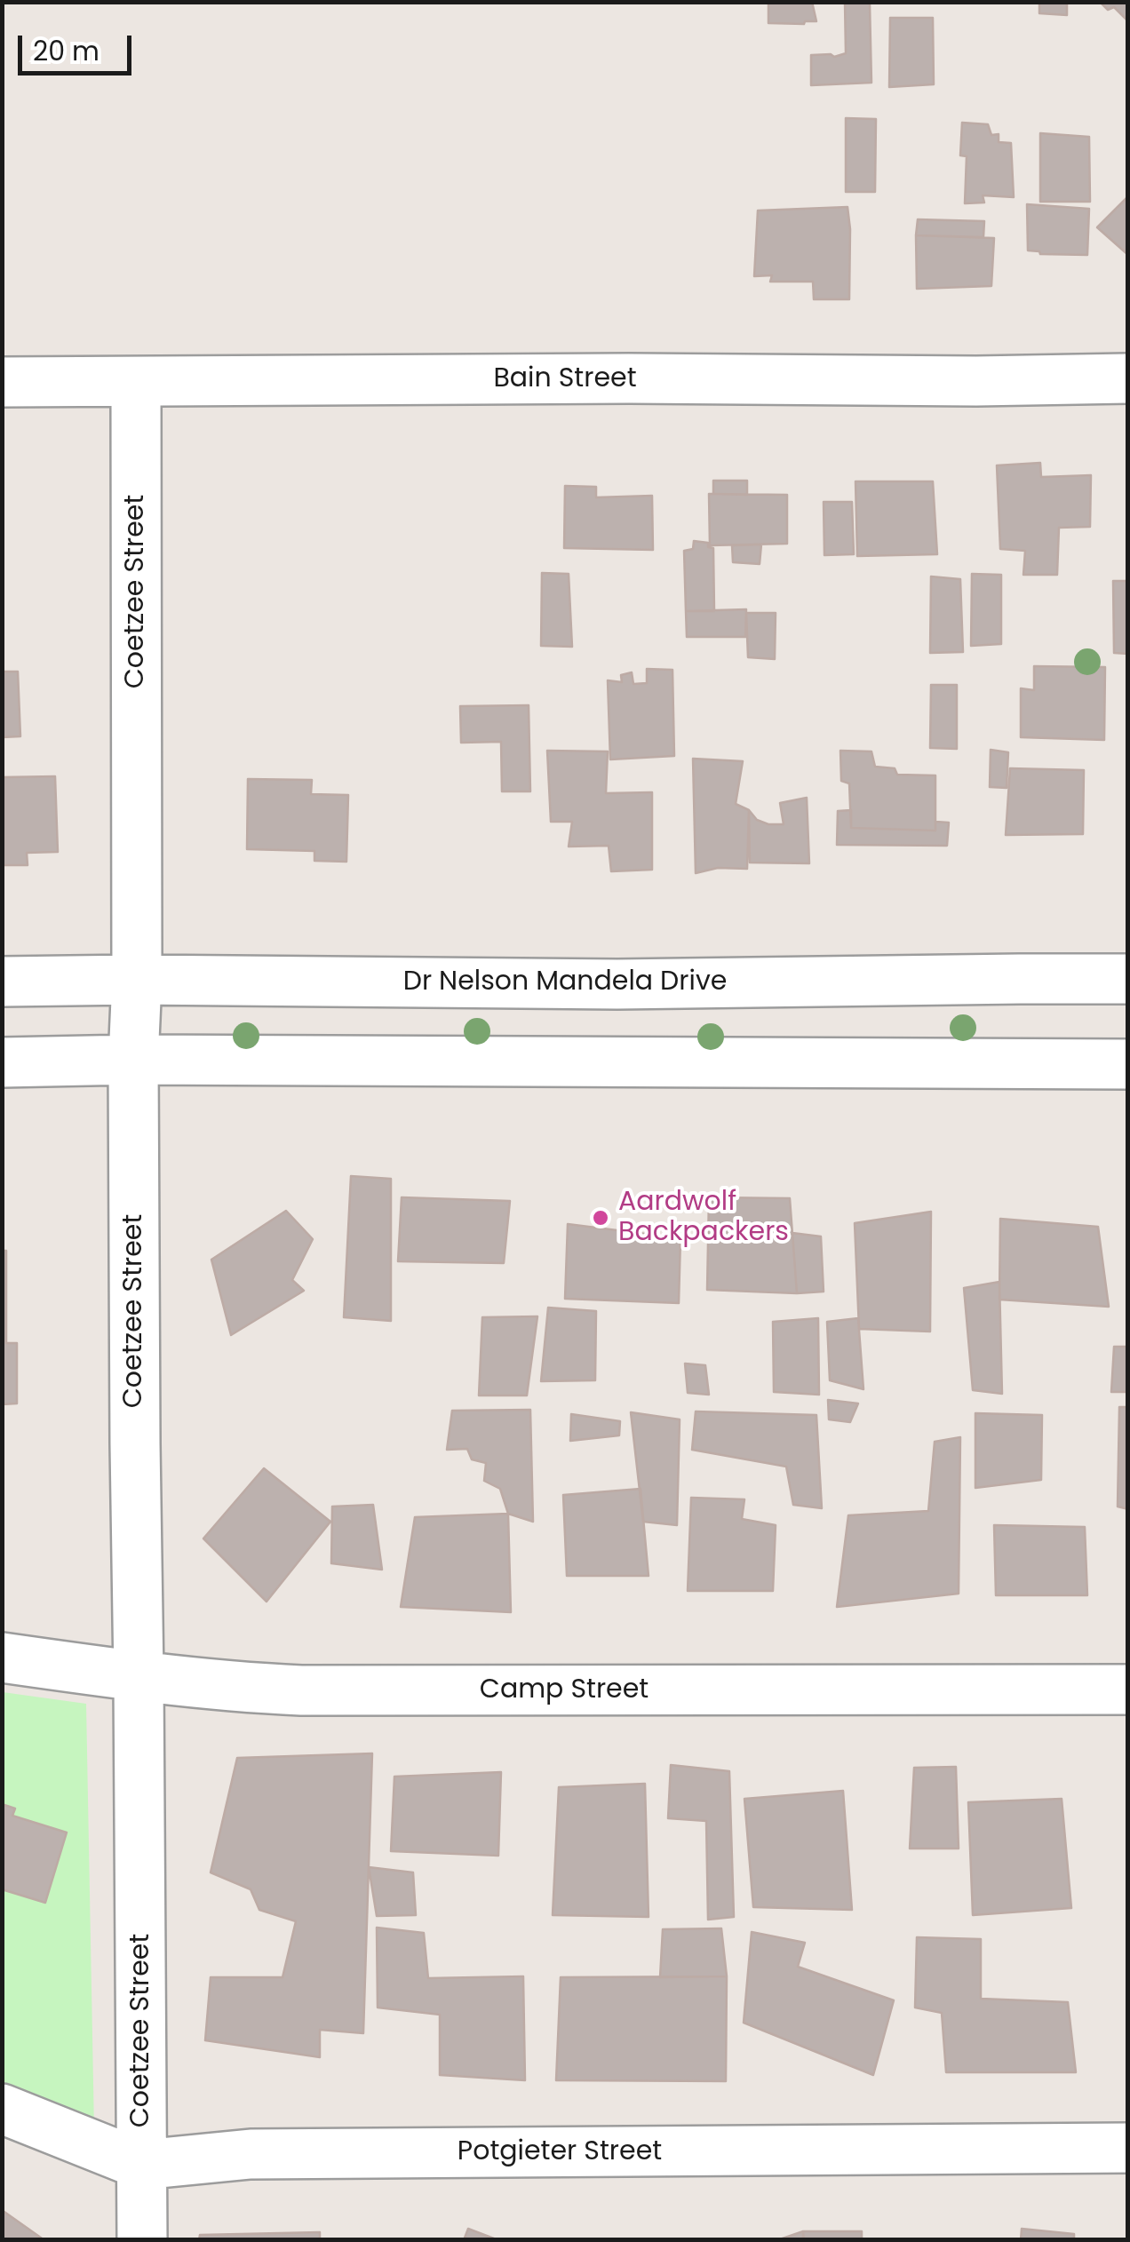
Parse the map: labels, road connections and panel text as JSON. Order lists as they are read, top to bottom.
{
  "streets": {
    "street": [
      "Bain Street",
      "Coetzee Street",
      "Dr Nelson Mandela Drive",
      "Camp Street",
      "Potgieter Street"
    ]
  },
  "crossings": [
    ["Bain Street", "Coetzee Street"],
    ["Coetzee Street", "Dr Nelson Mandela Drive"],
    ["Coetzee Street", "Camp Street"],
    ["Coetzee Street", "Potgieter Street"]
  ],
  "places": ["Aardwolf Backpackers"],
  "scale_bar": "20 m"
}
